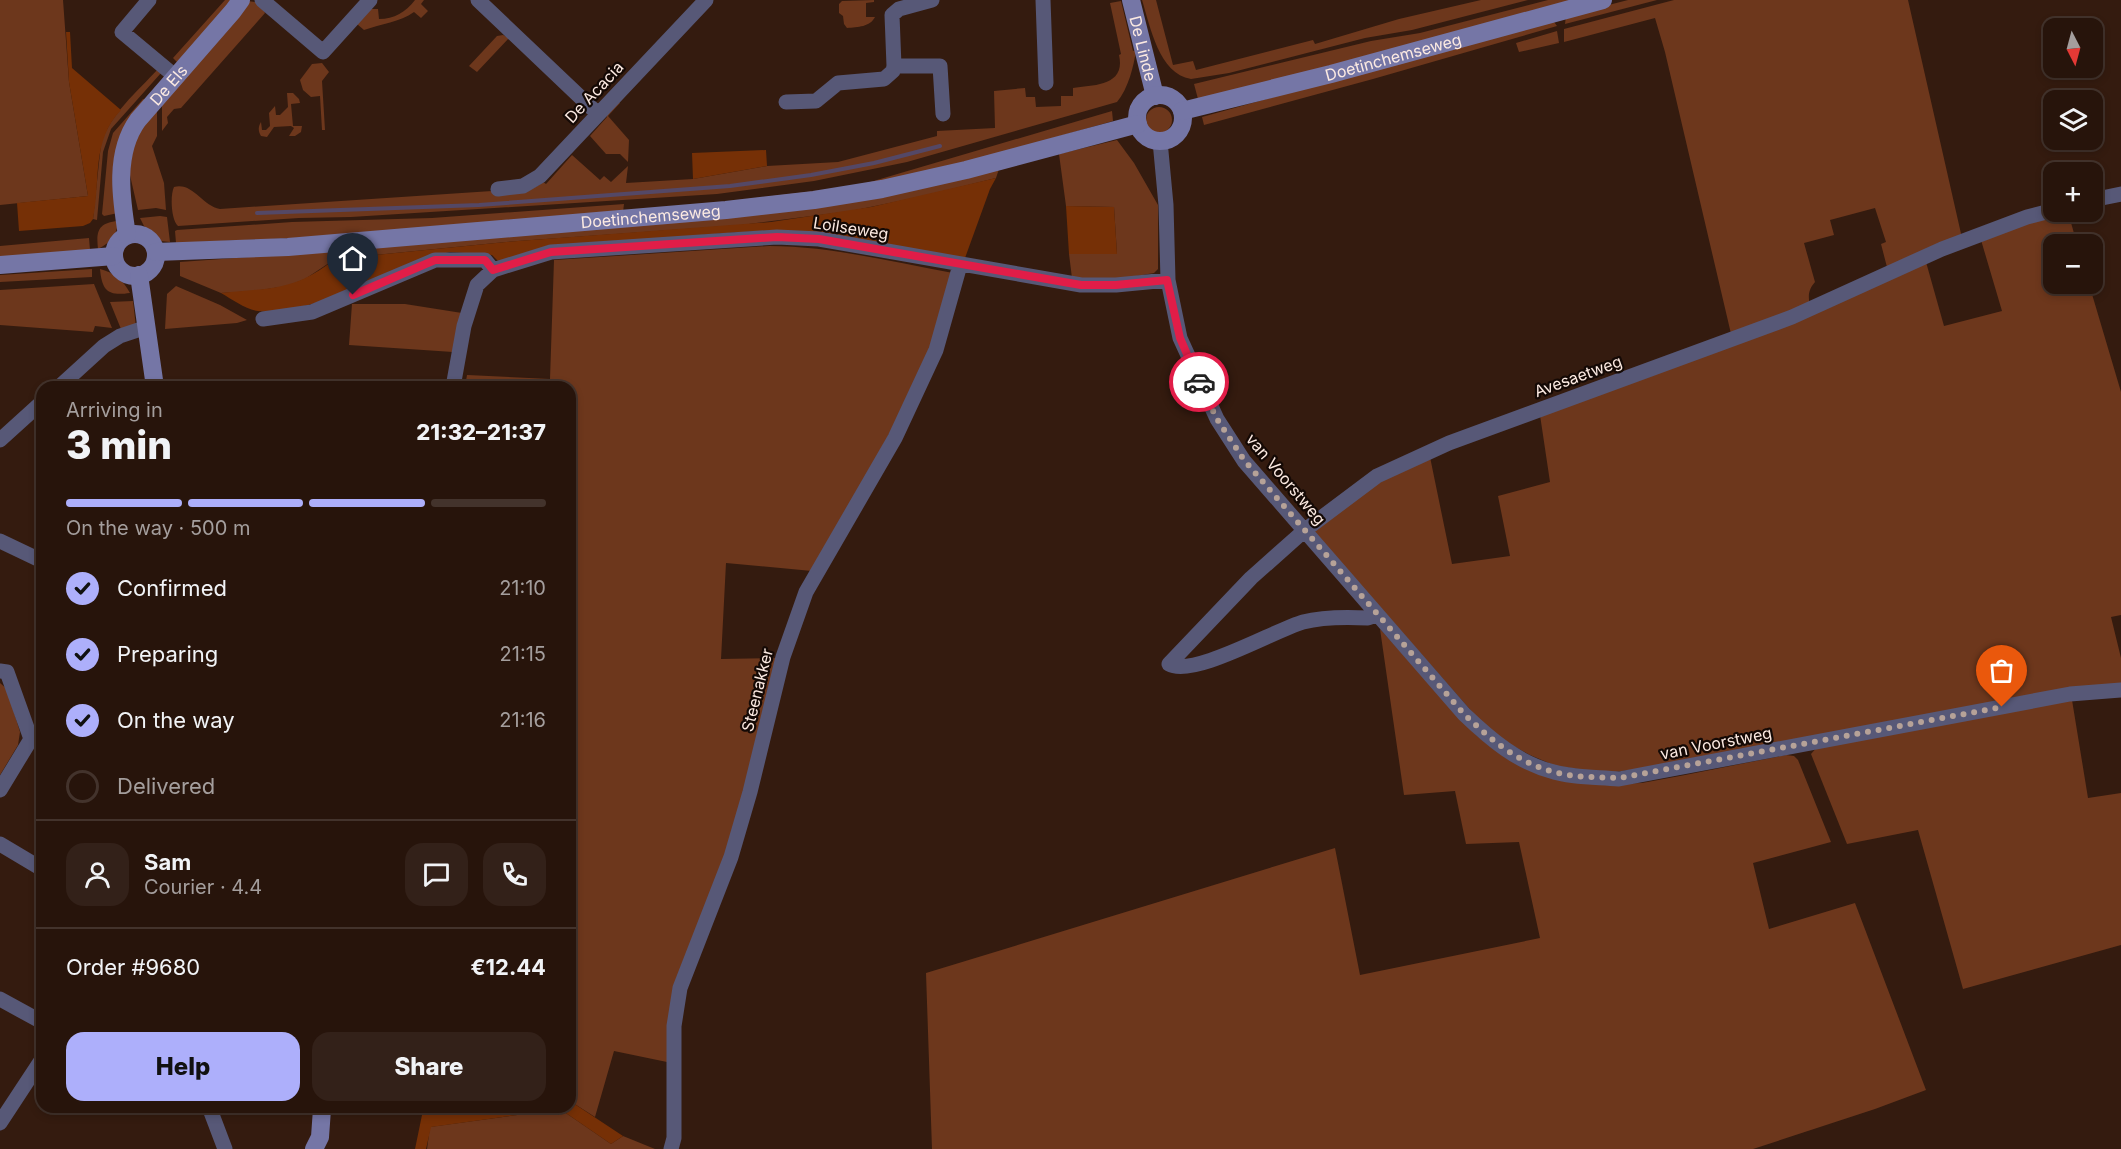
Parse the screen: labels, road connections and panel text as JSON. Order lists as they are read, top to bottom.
{
  "streets": {
    "main road": ["De Linde", "Doetinchemseweg", "De Els"],
    "street": [
      "De Acacia",
      "Loilseweg",
      "Avesaetweg",
      "van Voorstweg",
      "Steenakker"
    ]
  },
  "crossings": [
    ["De Linde", "Doetinchemseweg"],
    ["De Linde", "van Voorstweg"],
    ["Doetinchemseweg", "De Els"],
    ["Doetinchemseweg", "van Voorstweg"],
    ["Loilseweg", "van Voorstweg"],
    ["Loilseweg", "Steenakker"],
    ["Avesaetweg", "van Voorstweg"]
  ],
  "north": "bottom",
  "page": {
    "map_buttons": ["+", "−"],
    "heading": ["3 min", "Arriving in", "21:32–21:37"],
    "panel": [
      "Sam",
      "Courier · 4.4",
      "Order #9680",
      "€12.44"
    ],
    "bar": "On the way · 500 m",
    "list": [
      ["Confirmed", "21:10"],
      ["Preparing", "21:15"],
      ["On the way", "21:16"],
      "Delivered"
    ],
    "buttons": ["Help", "Share"]
  }
}
